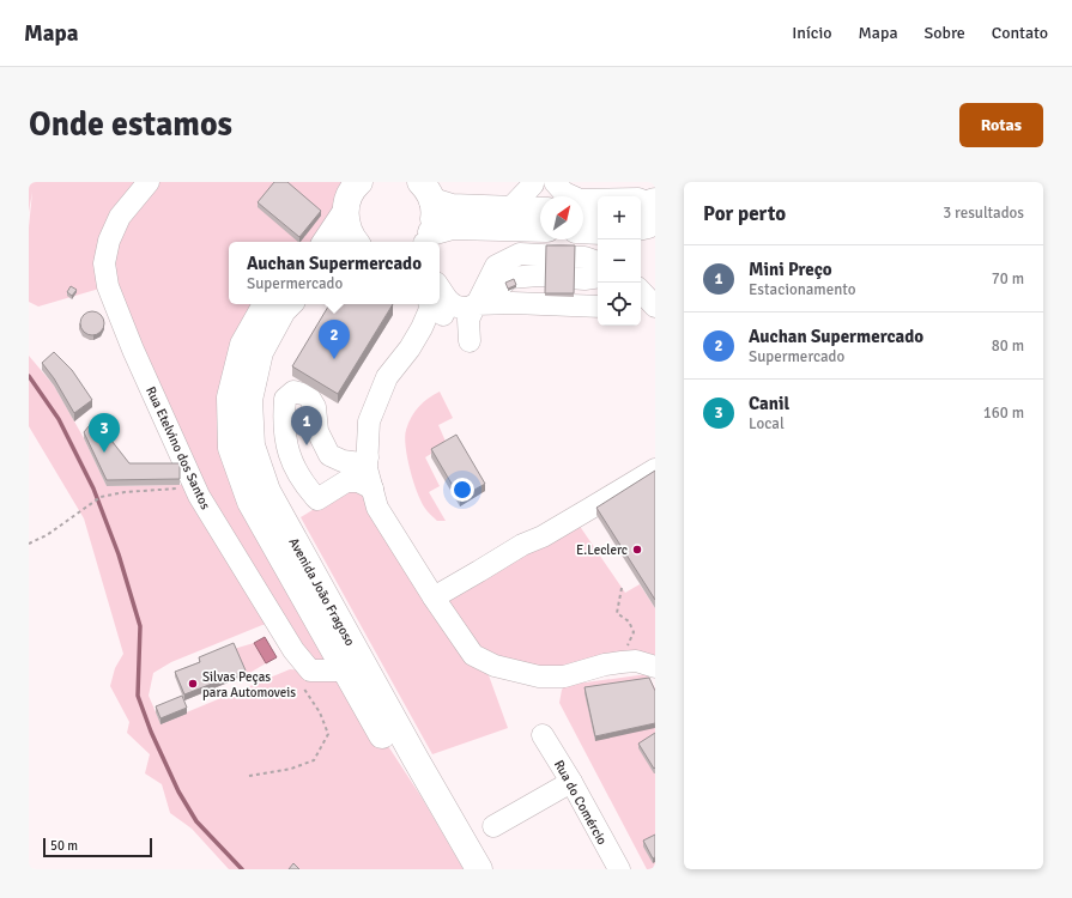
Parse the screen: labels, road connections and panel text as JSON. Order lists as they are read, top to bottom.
{
  "streets": {
    "main road": ["Avenida João Fragoso"],
    "street": ["Rua Etelvino dos Santos", "Rua do Comércio"]
  },
  "crossings": [
    ["Rua Etelvino dos Santos", "Avenida João Fragoso"]
  ],
  "places": ["E.Leclerc", "Silvas Peças para Automoveis"],
  "scale_bar": "50 m",
  "north": "top right",
  "page": {
    "header": "Mapa",
    "nav": [
      "Início",
      "Mapa",
      "Sobre",
      "Contato"
    ],
    "buttons": "Rotas",
    "title": "Onde estamos",
    "heading": ["Por perto", "3 resultados"],
    "map_buttons": ["+", "−"],
    "popup": ["Auchan Supermercado", "Supermercado"],
    "list": [
      {
        "mark": "1",
        "name": "Mini Preço",
        "note": "Estacionamento",
        "value": "70 m"
      },
      {
        "mark": "2",
        "name": "Auchan Supermercado",
        "note": "Supermercado",
        "value": "80 m"
      },
      {
        "mark": "3",
        "name": "Canil",
        "note": "Local",
        "value": "160 m"
      }
    ],
    "pins": ["2", "1", "3"],
    "scale": "50 m"
  }
}
